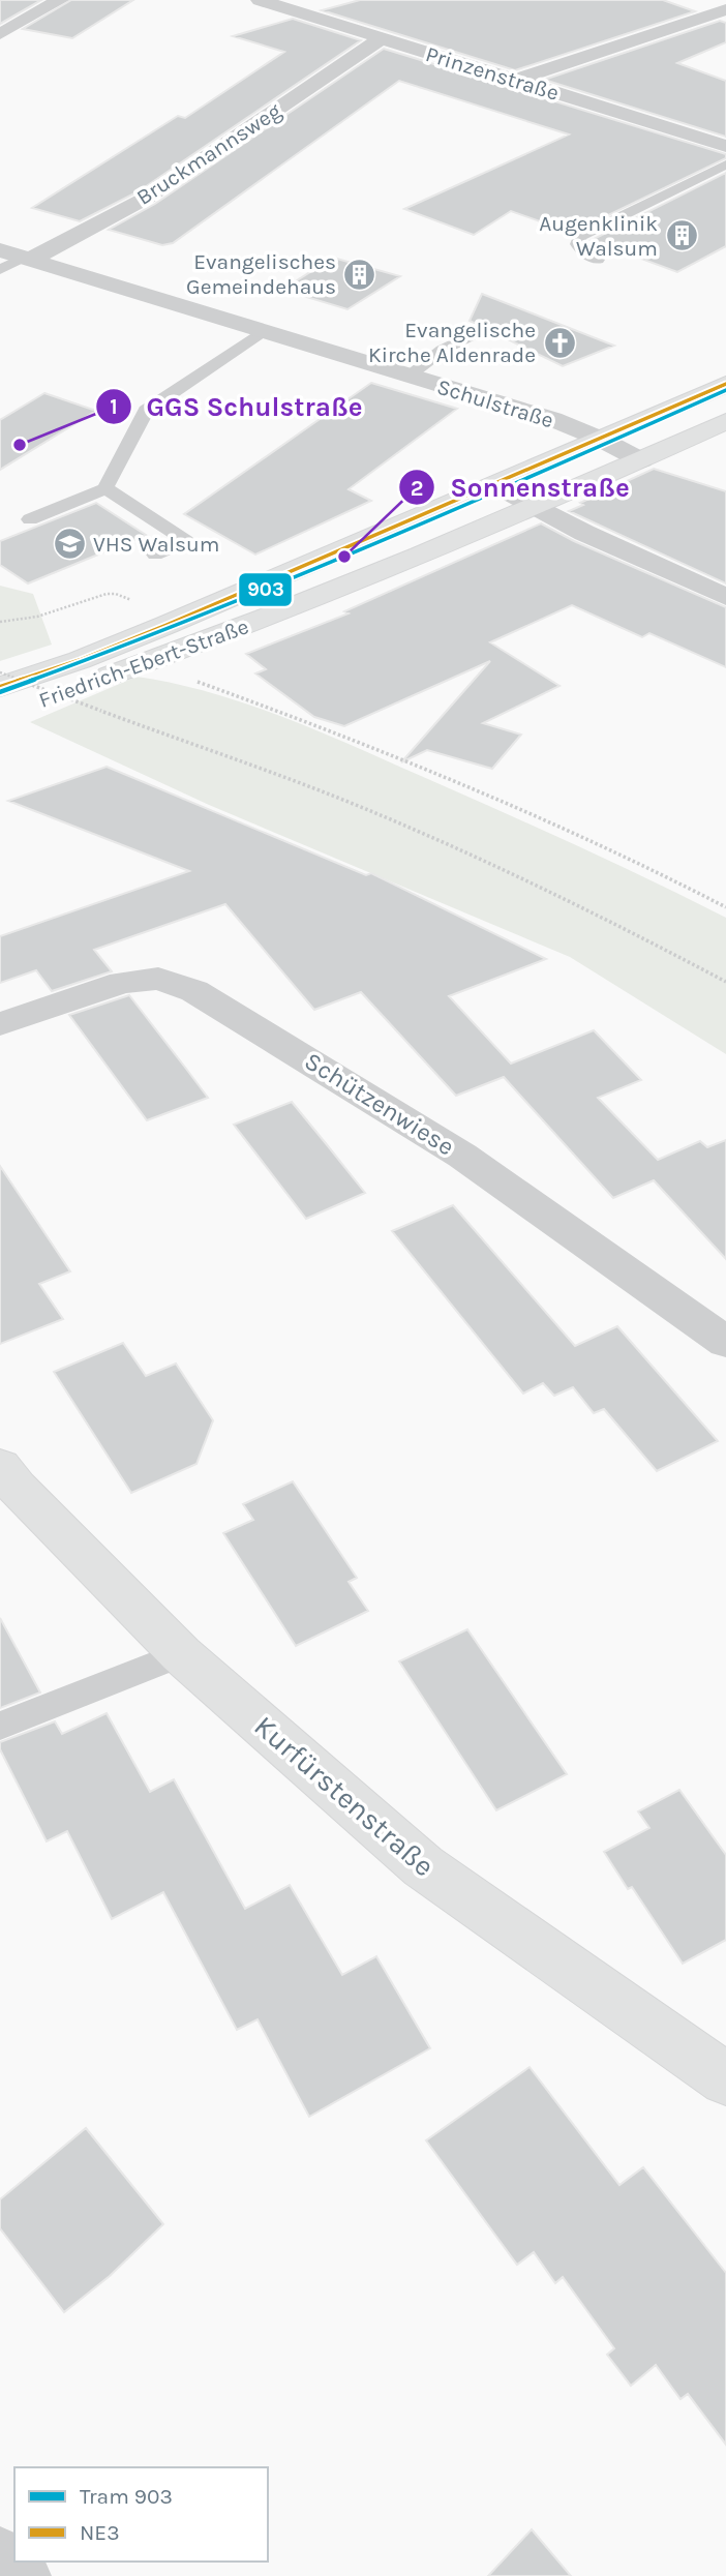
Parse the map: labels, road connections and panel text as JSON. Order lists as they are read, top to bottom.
{
  "streets": {
    "main road": ["Friedrich-Ebert-Straße", "Kurfürstenstraße"],
    "street": [
      "Prinzenstraße",
      "Bruckmannsweg",
      "Schulstraße",
      "Schützenwiese"
    ]
  },
  "crossings": [
    ["Prinzenstraße", "Bruckmannsweg"],
    ["Bruckmannsweg", "Schulstraße"],
    ["Schulstraße", "Friedrich-Ebert-Straße"]
  ],
  "places": {
    "building": ["Augenklinik Walsum", "Evangelisches Gemeindehaus"],
    "church": ["Evangelische Kirche Aldenrade"],
    "other": ["GGS Schulstraße", "Sonnenstraße"],
    "school or university": ["VHS Walsum"]
  },
  "lines": ["transit line NE3", "tram line 903"],
  "legend": ["Tram 903", "NE3"]
}
